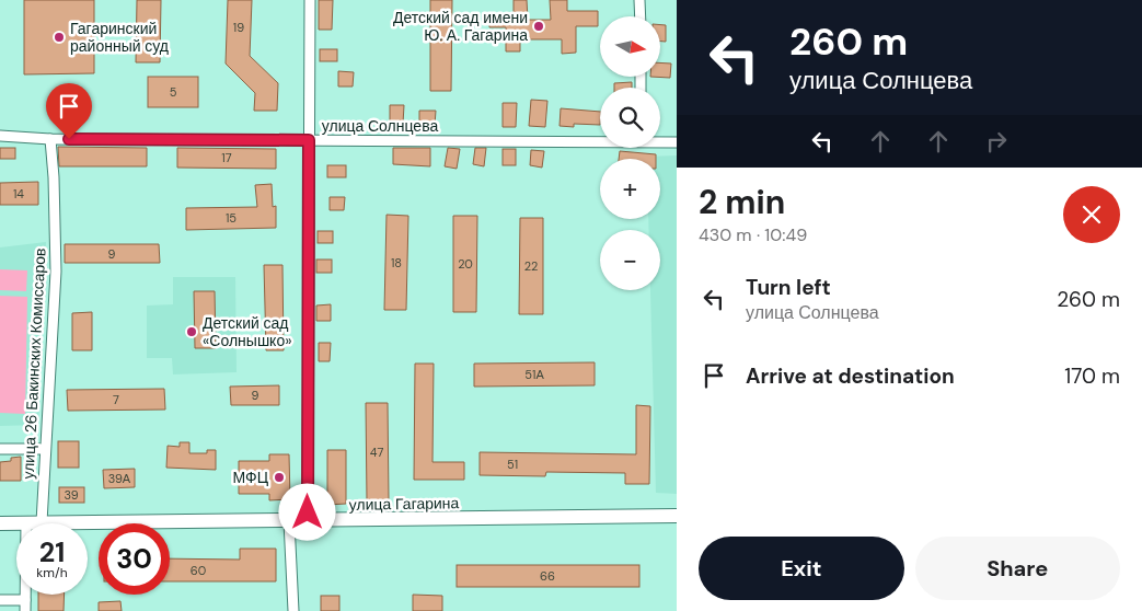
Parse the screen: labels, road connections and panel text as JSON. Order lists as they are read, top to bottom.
{
  "streets": {
    "main road": ["улица Гагарина"],
    "street": ["улица Солнцева", "улица 26 Бакинских Комиссаров"]
  },
  "crossings": [
    ["улица Солнцева", "улица 26 Бакинских Комиссаров"],
    ["улица 26 Бакинских Комиссаров", "улица Гагарина"]
  ],
  "places": [
    "Детский сад имени Ю. А. Гагарина",
    "Гагаринский районный суд",
    "Детский сад «Солнышко»",
    "МФЦ"
  ],
  "house_numbers": [
    "19",
    "5",
    "17",
    "14",
    "15",
    "9",
    "18",
    "20",
    "22",
    "51А",
    "9",
    "7",
    "47",
    "51",
    "39А",
    "39",
    "60",
    "66"
  ],
  "north": "right",
  "page": {
    "turn": ["260 m", "улица Солнцева"],
    "map_buttons": ["+", "−"],
    "heading": ["2 min", "430 m · 10:49"],
    "list": [
      {
        "name": "Turn left",
        "note": "улица Солнцева",
        "value": "260 m"
      },
      {
        "name": "Arrive at destination",
        "value": "170 m"
      }
    ],
    "speed": "21 km/h",
    "limit": "30",
    "buttons": ["Exit", "Share"]
  }
}
